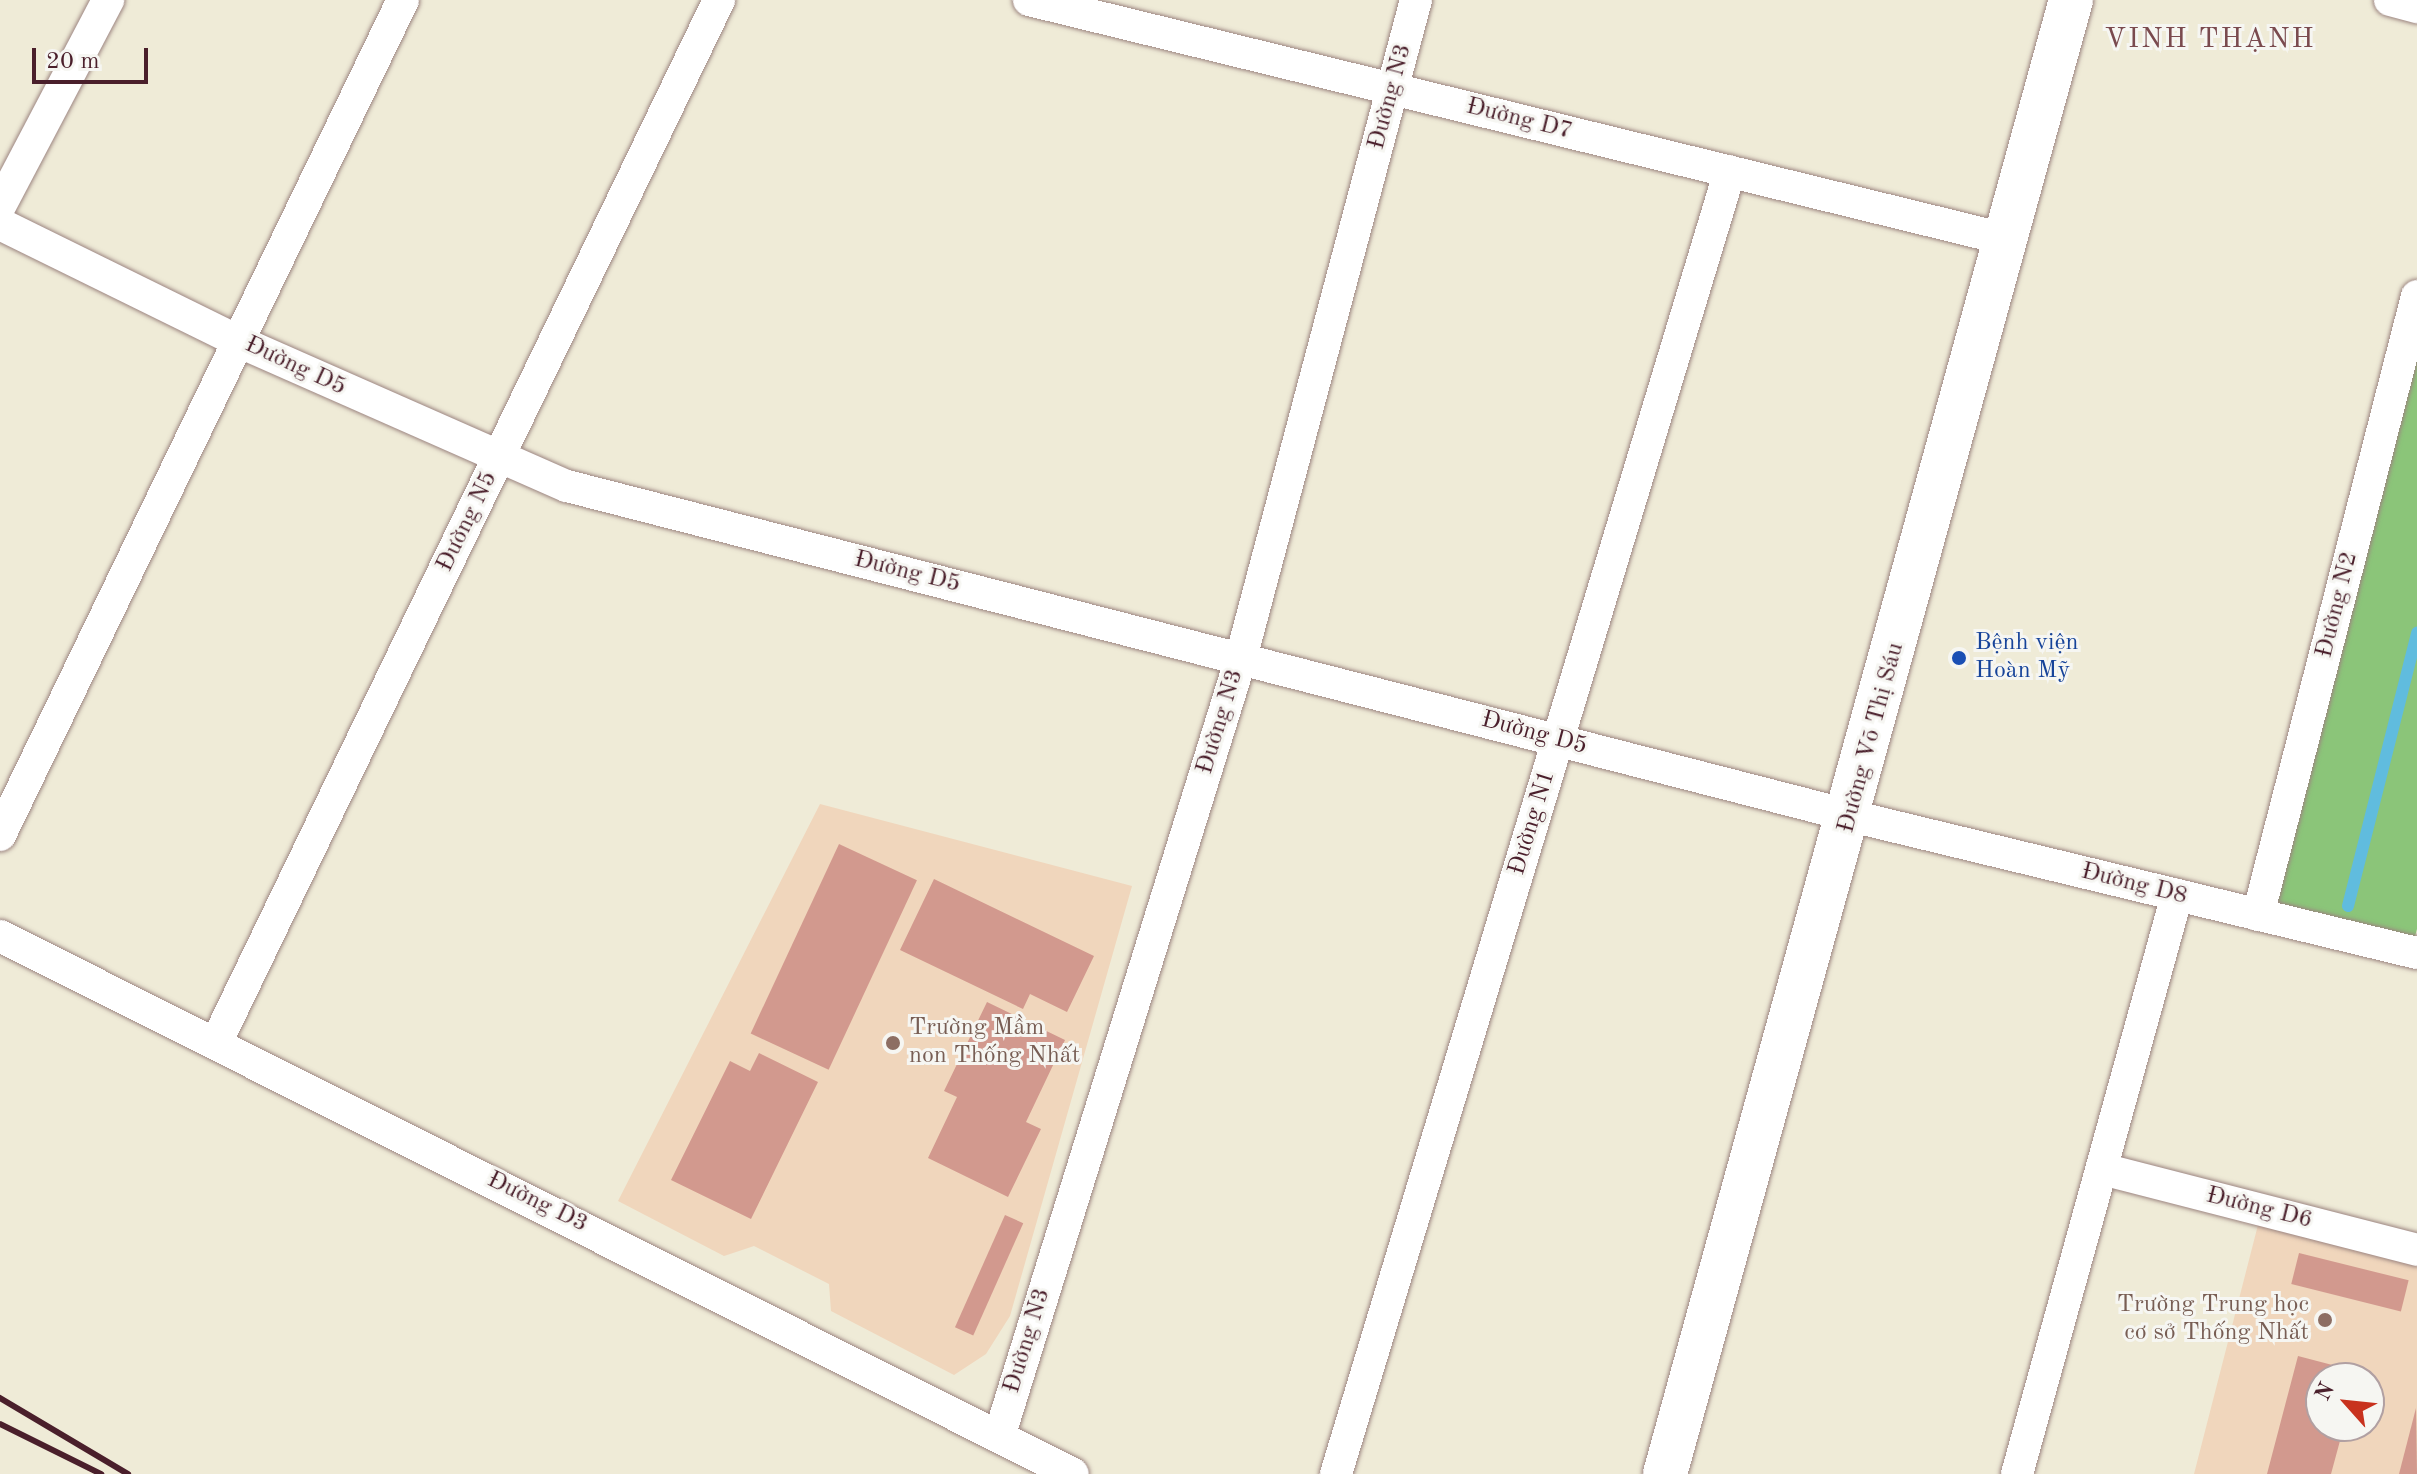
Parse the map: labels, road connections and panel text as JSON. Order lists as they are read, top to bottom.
{
  "streets": {
    "main road": ["Đường Võ Thị Sáu"],
    "street": [
      "Đường N3",
      "Đường D7",
      "Đường D5",
      "Đường N5",
      "Đường N2",
      "Đường N1",
      "Đường D8",
      "Đường D3",
      "Đường D6"
    ]
  },
  "crossings": [
    ["Đường N3", "Đường D7"],
    ["Đường N3", "Đường D5"],
    ["Đường N3", "Đường D3"],
    ["Đường D7", "Đường Võ Thị Sáu"],
    ["Đường D7", "Đường N1"],
    ["Đường D5", "Đường N5"],
    ["Đường D5", "Đường Võ Thị Sáu"],
    ["Đường D5", "Đường N1"],
    ["Đường D5", "Đường D8"],
    ["Đường N5", "Đường D3"],
    ["Đường N2", "Đường D8"],
    ["Đường Võ Thị Sáu", "Đường D8"]
  ],
  "districts": ["VINH THẠNH"],
  "places": ["Bệnh viện Hoàn Mỹ", "Trường Mầm non Thống Nhất", "Trường Trung học cơ sở Thống Nhất"],
  "scale_bar": "20 m",
  "north": "top left"
}
